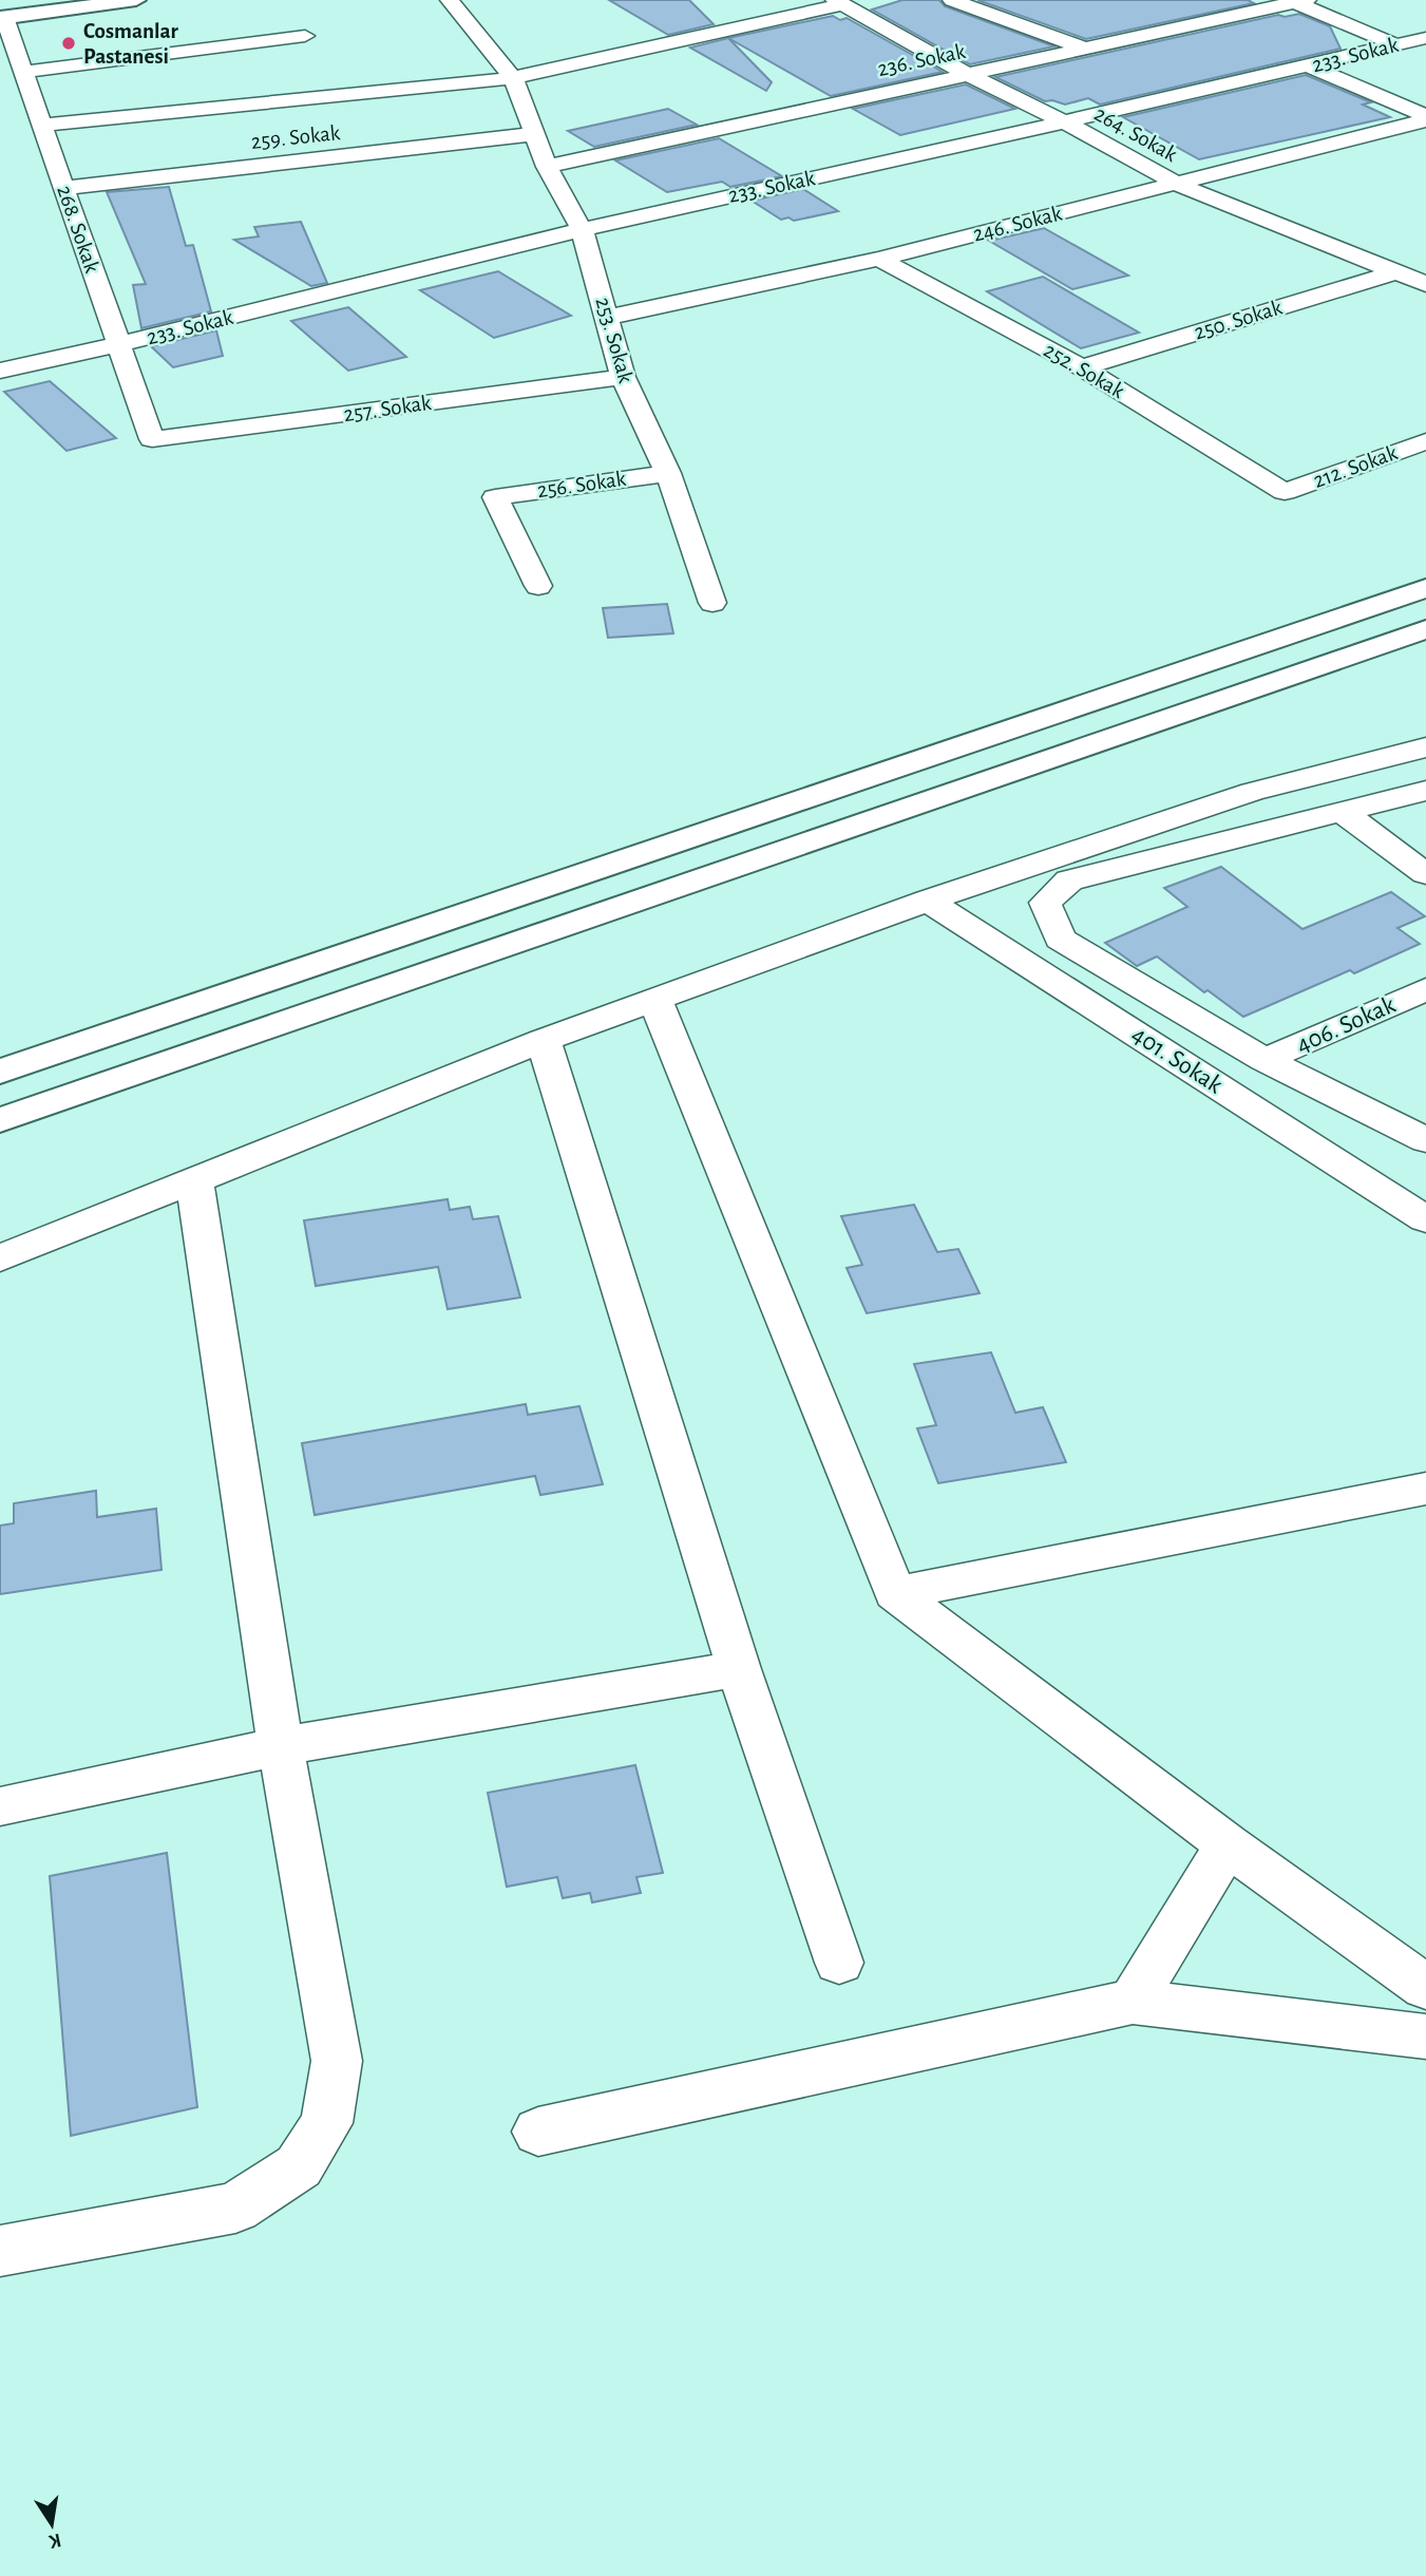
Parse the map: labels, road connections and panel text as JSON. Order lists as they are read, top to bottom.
{
  "streets": {
    "street": [
      "233. Sokak",
      "236. Sokak",
      "264. Sokak",
      "259. Sokak",
      "246. Sokak",
      "268. Sokak",
      "250. Sokak",
      "253. Sokak",
      "252. Sokak",
      "257. Sokak",
      "212. Sokak",
      "256. Sokak",
      "406. Sokak",
      "401. Sokak"
    ]
  },
  "crossings": [
    ["233. Sokak", "264. Sokak"],
    ["233. Sokak", "268. Sokak"],
    ["233. Sokak", "253. Sokak"],
    ["236. Sokak", "264. Sokak"],
    ["236. Sokak", "253. Sokak"],
    ["264. Sokak", "246. Sokak"],
    ["264. Sokak", "250. Sokak"],
    ["259. Sokak", "268. Sokak"],
    ["259. Sokak", "253. Sokak"],
    ["246. Sokak", "253. Sokak"],
    ["246. Sokak", "252. Sokak"],
    ["268. Sokak", "257. Sokak"],
    ["250. Sokak", "252. Sokak"],
    ["253. Sokak", "257. Sokak"],
    ["253. Sokak", "256. Sokak"],
    ["252. Sokak", "212. Sokak"]
  ],
  "places": ["Cosmanlar Pastanesi"],
  "north": "bottom"
}
